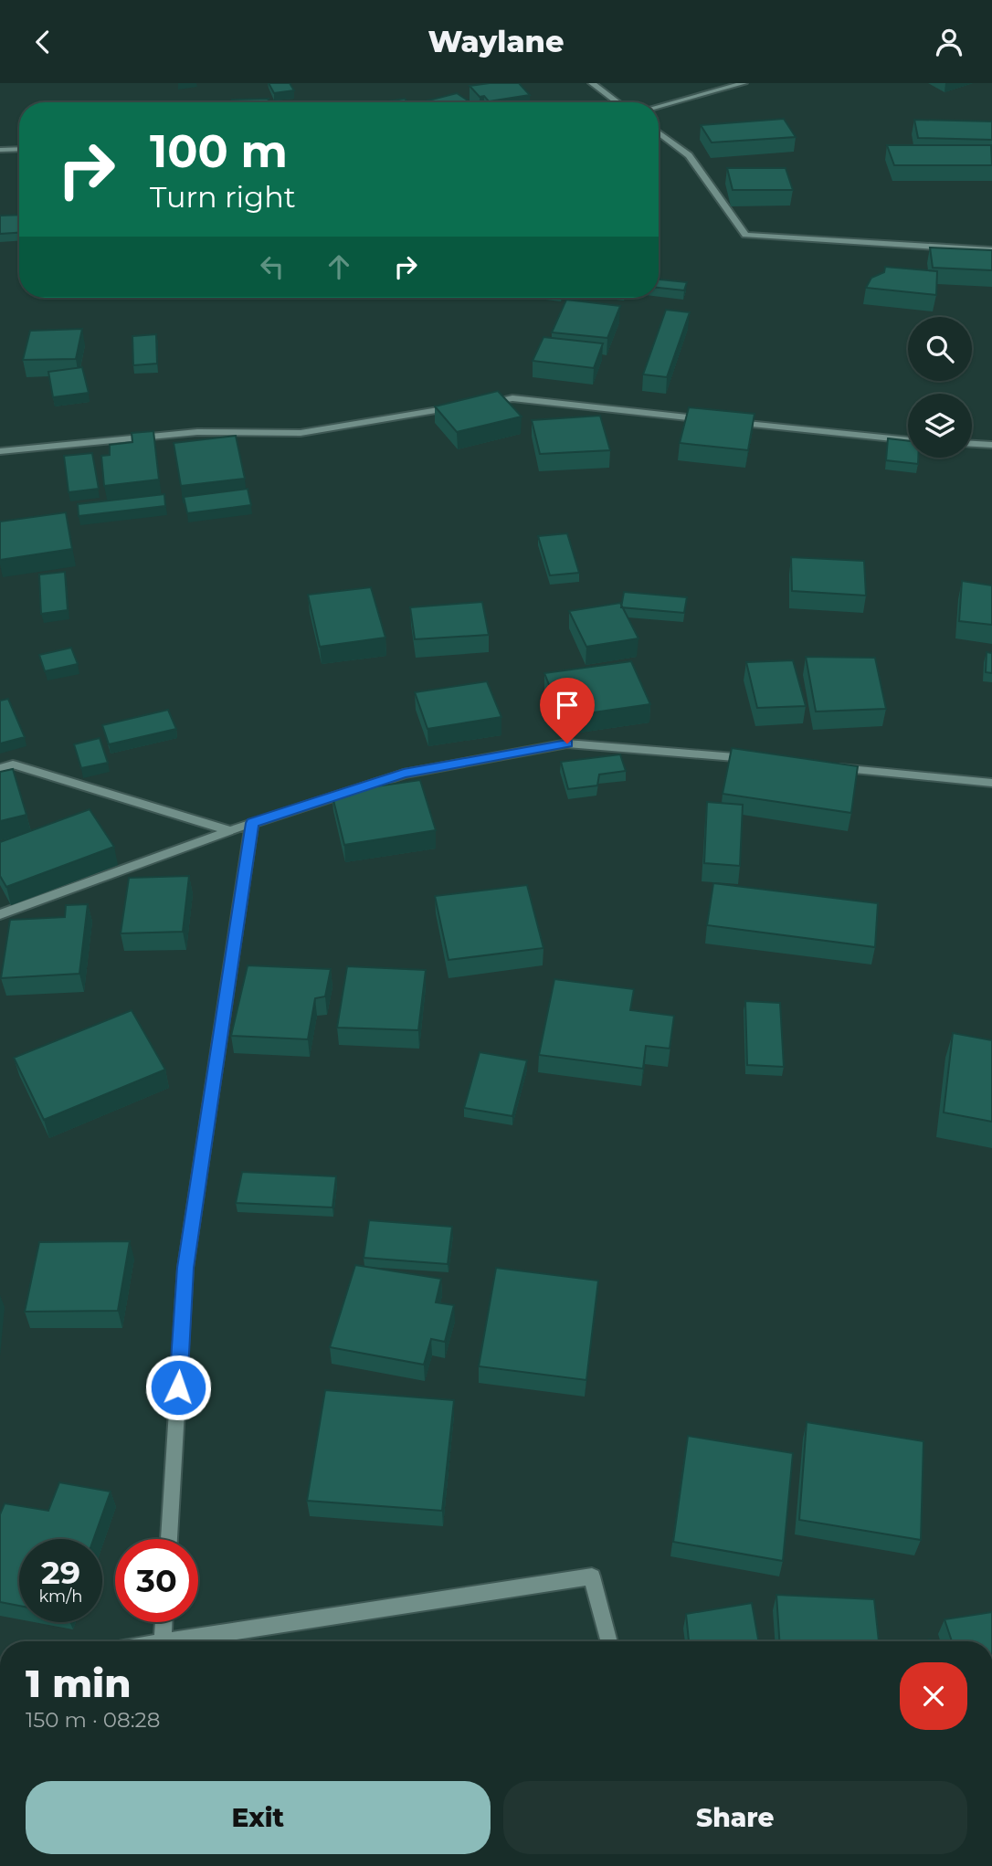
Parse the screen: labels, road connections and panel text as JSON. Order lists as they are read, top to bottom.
{
  "page": {
    "header": "Waylane",
    "turn": ["100 m", "Turn right"],
    "speed": "29 km/h",
    "limit": "30",
    "heading": ["1 min", "150 m · 08:28"],
    "buttons": ["Exit", "Share"]
  }
}
